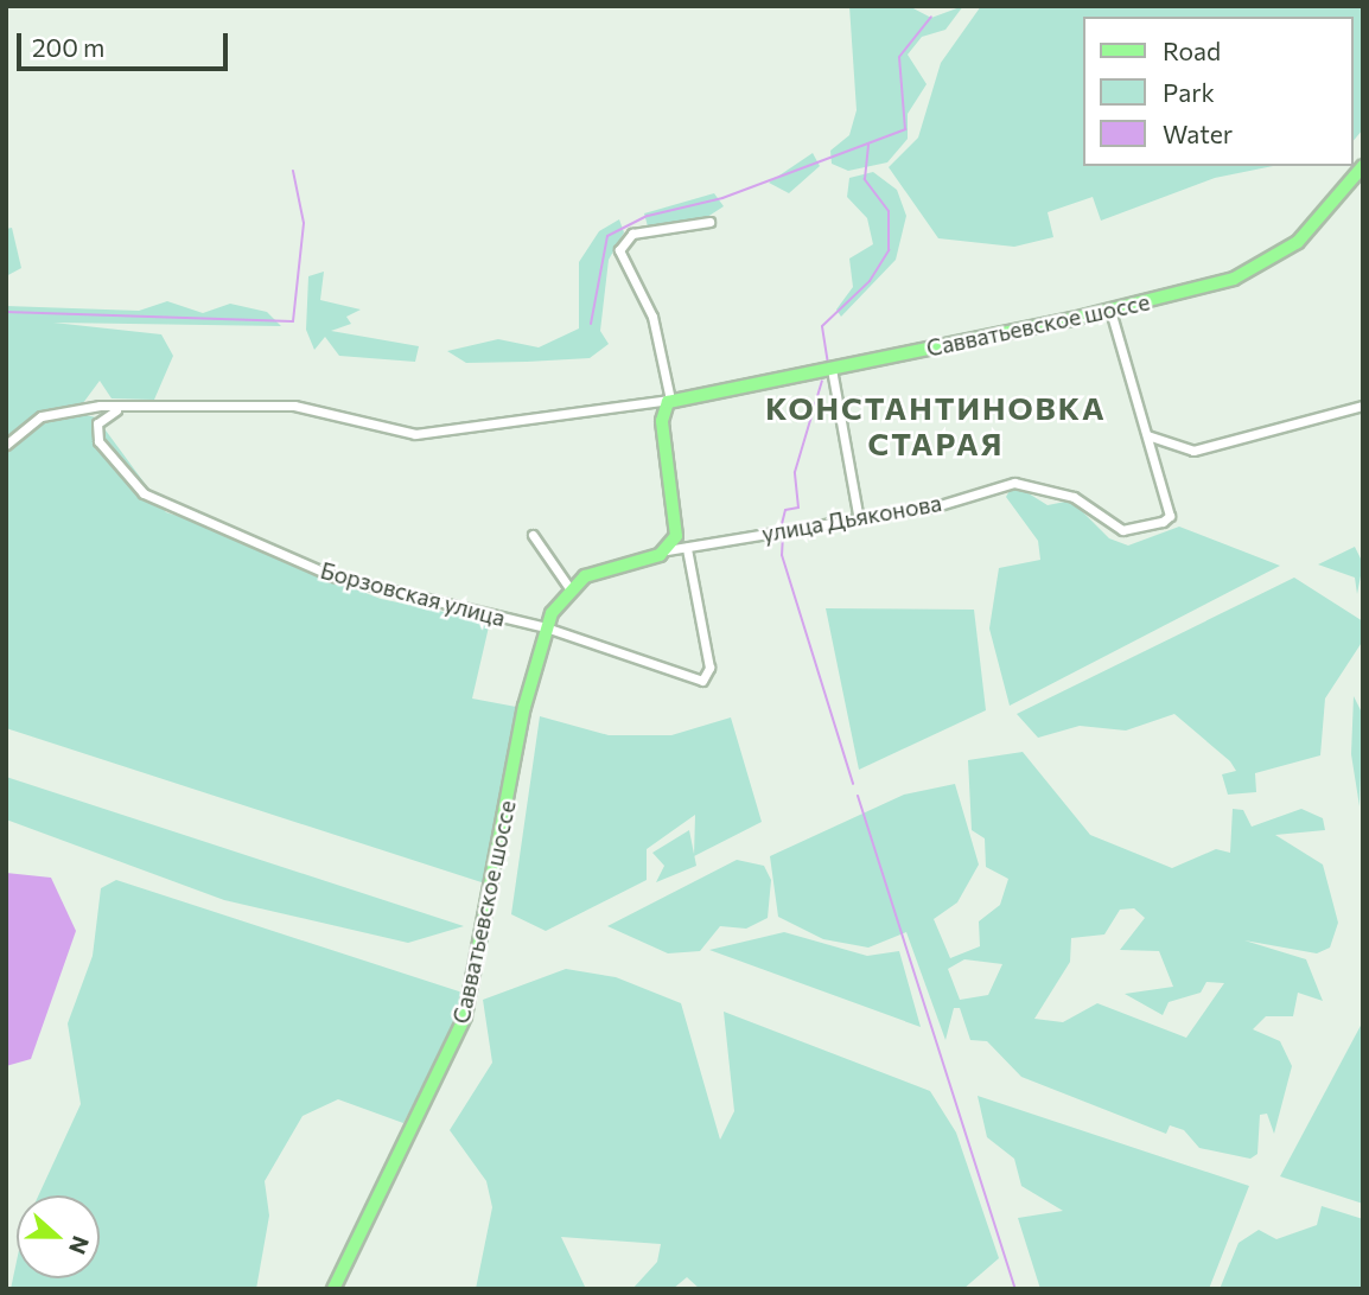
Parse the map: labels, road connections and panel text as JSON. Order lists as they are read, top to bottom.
{
  "streets": {
    "main road": ["Савватьевское шоссе", "улица Дьяконова"],
    "street": ["Борзовская улица"]
  },
  "crossings": [
    ["Савватьевское шоссе", "улица Дьяконова"],
    ["Савватьевское шоссе", "Борзовская улица"],
    ["улица Дьяконова", "Борзовская улица"]
  ],
  "districts": ["КОНСТАНТИНОВКА СТАРАЯ"],
  "legend": ["Road", "Park", "Water"],
  "scale_bar": "200 m",
  "north": "right"
}
